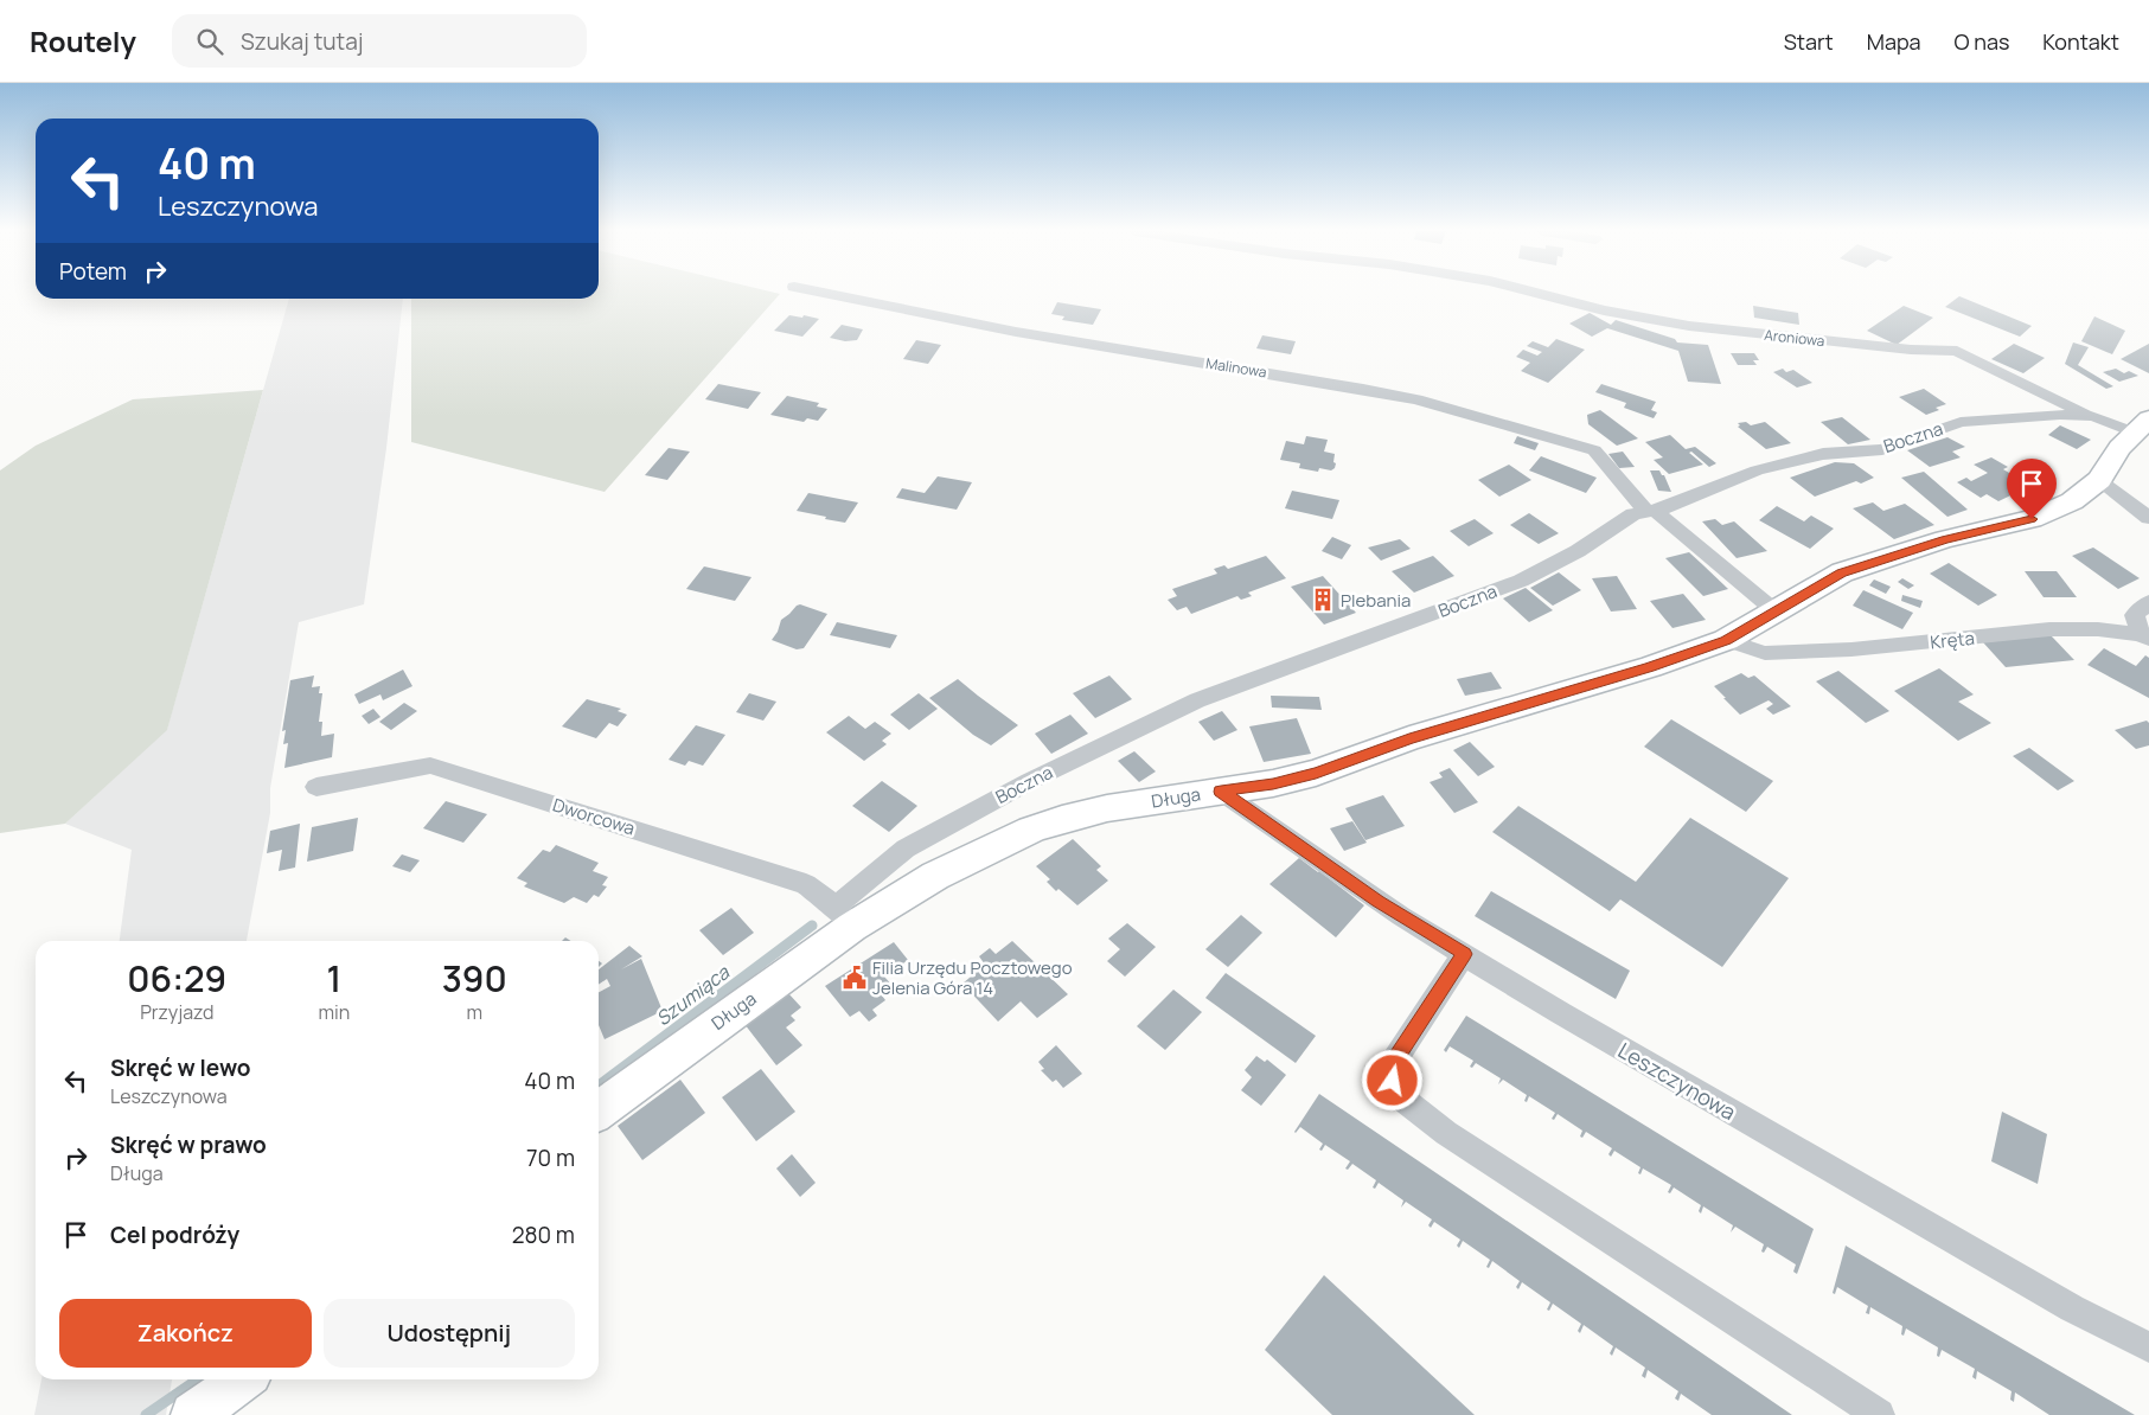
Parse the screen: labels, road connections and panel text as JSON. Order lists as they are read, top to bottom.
{
  "streets": {
    "street": [
      "Aroniowa",
      "Malinowa",
      "Boczna",
      "Kręta",
      "Długa",
      "Dworcowa",
      "Leszczynowa"
    ]
  },
  "crossings": [
    ["Aroniowa", "Boczna"],
    ["Malinowa", "Boczna"],
    ["Boczna", "Długa"],
    ["Boczna", "Dworcowa"],
    ["Kręta", "Długa"],
    ["Długa", "Dworcowa"],
    ["Długa", "Leszczynowa"]
  ],
  "water": ["Szumiąca"],
  "places": {
    "building": ["Plebania"],
    "public building": ["Filia Urzędu Pocztowego Jelenia Góra 14"]
  },
  "page": {
    "header": "Routely",
    "search": "Szukaj tutaj",
    "nav": [
      "Start",
      "Mapa",
      "O nas",
      "Kontakt"
    ],
    "turn": ["40 m", "Leszczynowa"],
    "then": "Potem",
    "eta": [
      "06:29",
      "Przyjazd",
      "1",
      "min",
      "390",
      "m"
    ],
    "list": [
      {
        "name": "Skręć w lewo",
        "note": "Leszczynowa",
        "value": "40 m"
      },
      {
        "name": "Skręć w prawo",
        "note": "Długa",
        "value": "70 m"
      },
      {
        "name": "Cel podróży",
        "value": "280 m"
      }
    ],
    "buttons": ["Zakończ", "Udostępnij"]
  }
}
